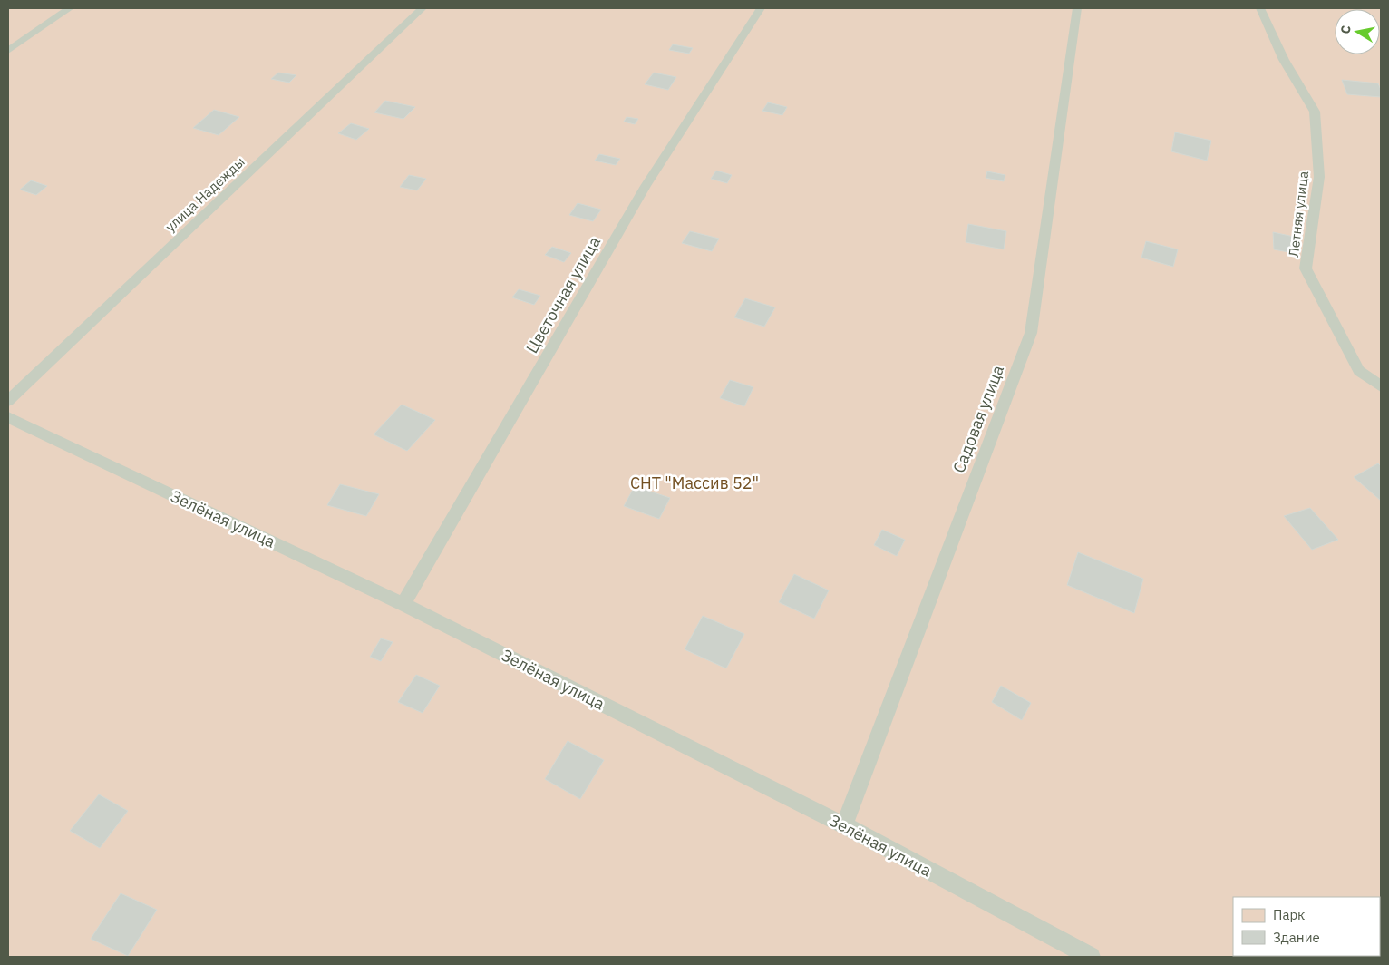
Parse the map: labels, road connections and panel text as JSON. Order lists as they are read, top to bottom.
{
  "streets": {
    "lane": [
      "улица Надежды",
      "Летняя улица",
      "Цветочная улица",
      "Садовая улица",
      "Зелёная улица"
    ]
  },
  "crossings": [
    ["Цветочная улица", "Зелёная улица"],
    ["Садовая улица", "Зелёная улица"]
  ],
  "parks": ["СНТ \"Массив 52\""],
  "legend": ["Парк", "Здание"],
  "north": "left"
}
